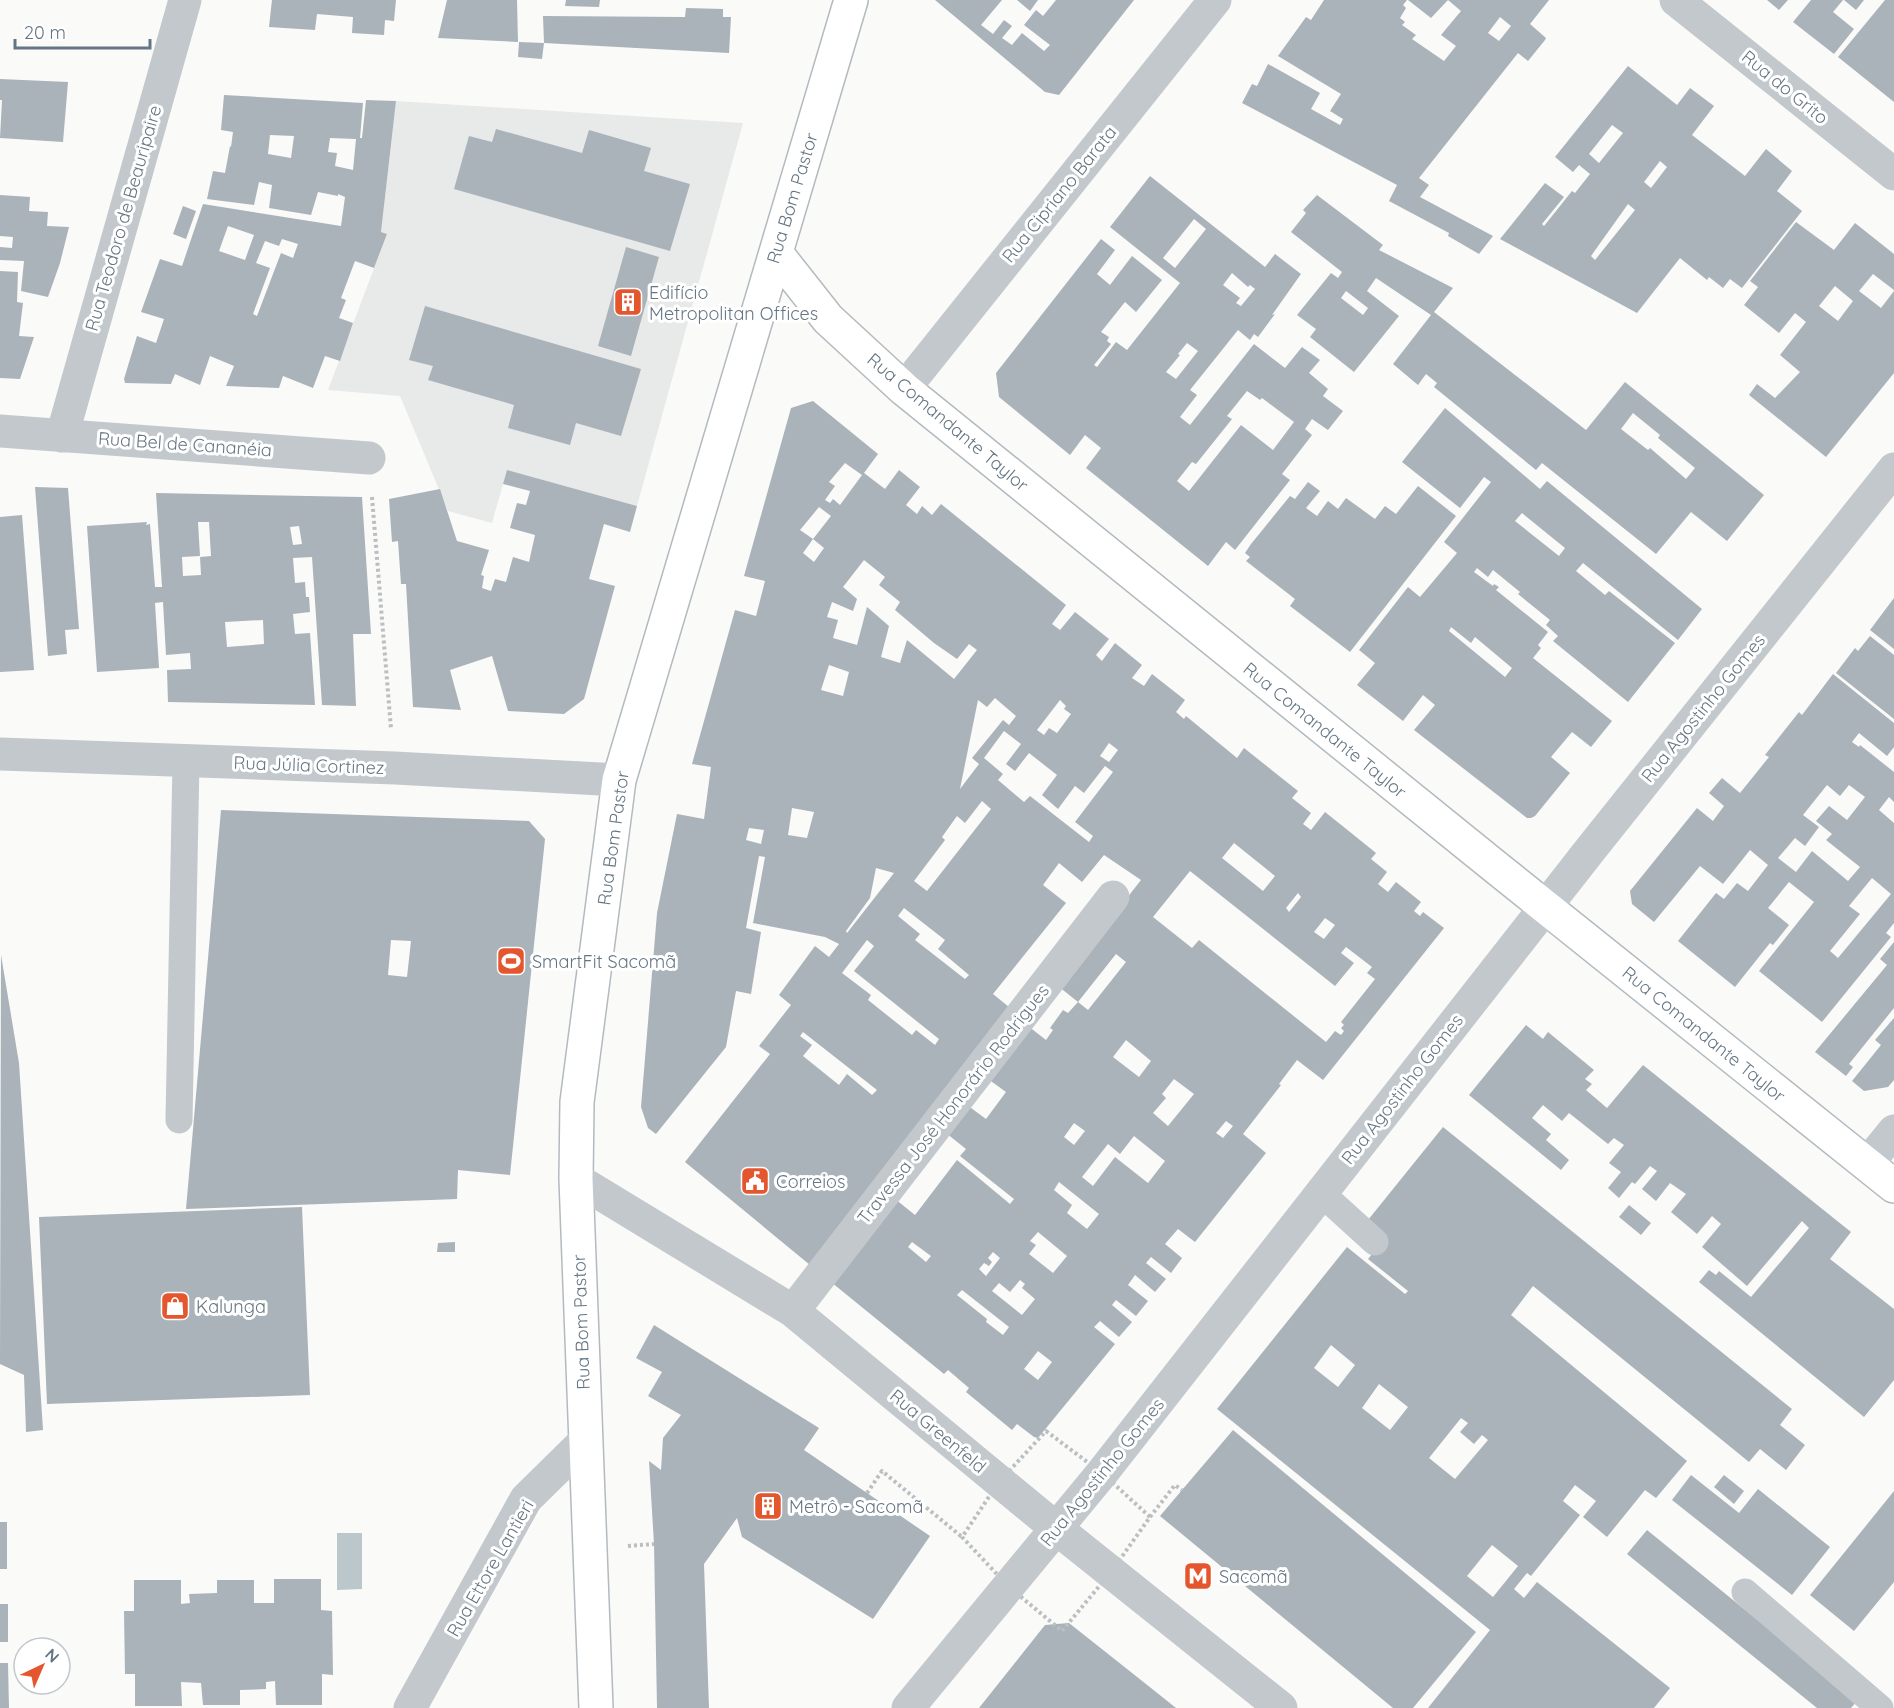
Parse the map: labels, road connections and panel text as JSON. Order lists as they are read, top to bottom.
{
  "streets": {
    "main road": ["Rua Bom Pastor", "Rua Comandante Taylor"],
    "street": [
      "Rua do Grito",
      "Rua Cipriano Barata",
      "Rua Teodoro de Beauripaire",
      "Rua Bel de Cananéia",
      "Rua Agostinho Gomes",
      "Rua Júlia Cortinez",
      "Travessa José Honorário Rodrigues",
      "Rua Greenfeld",
      "Rua Ettore Lantieri"
    ]
  },
  "crossings": [
    ["Rua Cipriano Barata", "Rua Comandante Taylor"],
    ["Rua Bom Pastor", "Rua Comandante Taylor"],
    ["Rua Bom Pastor", "Rua Júlia Cortinez"],
    ["Rua Bom Pastor", "Rua Greenfeld"],
    ["Rua Bom Pastor", "Rua Ettore Lantieri"],
    ["Rua Teodoro de Beauripaire", "Rua Bel de Cananéia"],
    ["Rua Comandante Taylor", "Rua Agostinho Gomes"],
    ["Rua Agostinho Gomes", "Rua Greenfeld"],
    ["Travessa José Honorário Rodrigues", "Rua Greenfeld"]
  ],
  "places": {
    "building": ["Edifício Metropolitan Offices", "Metrô - Sacomã"],
    "sports": ["SmartFit Sacomã"],
    "public building": ["Correios"],
    "shop": ["Kalunga"],
    "metro station": ["Sacomã"]
  },
  "scale_bar": "20 m",
  "north": "top right"
}
